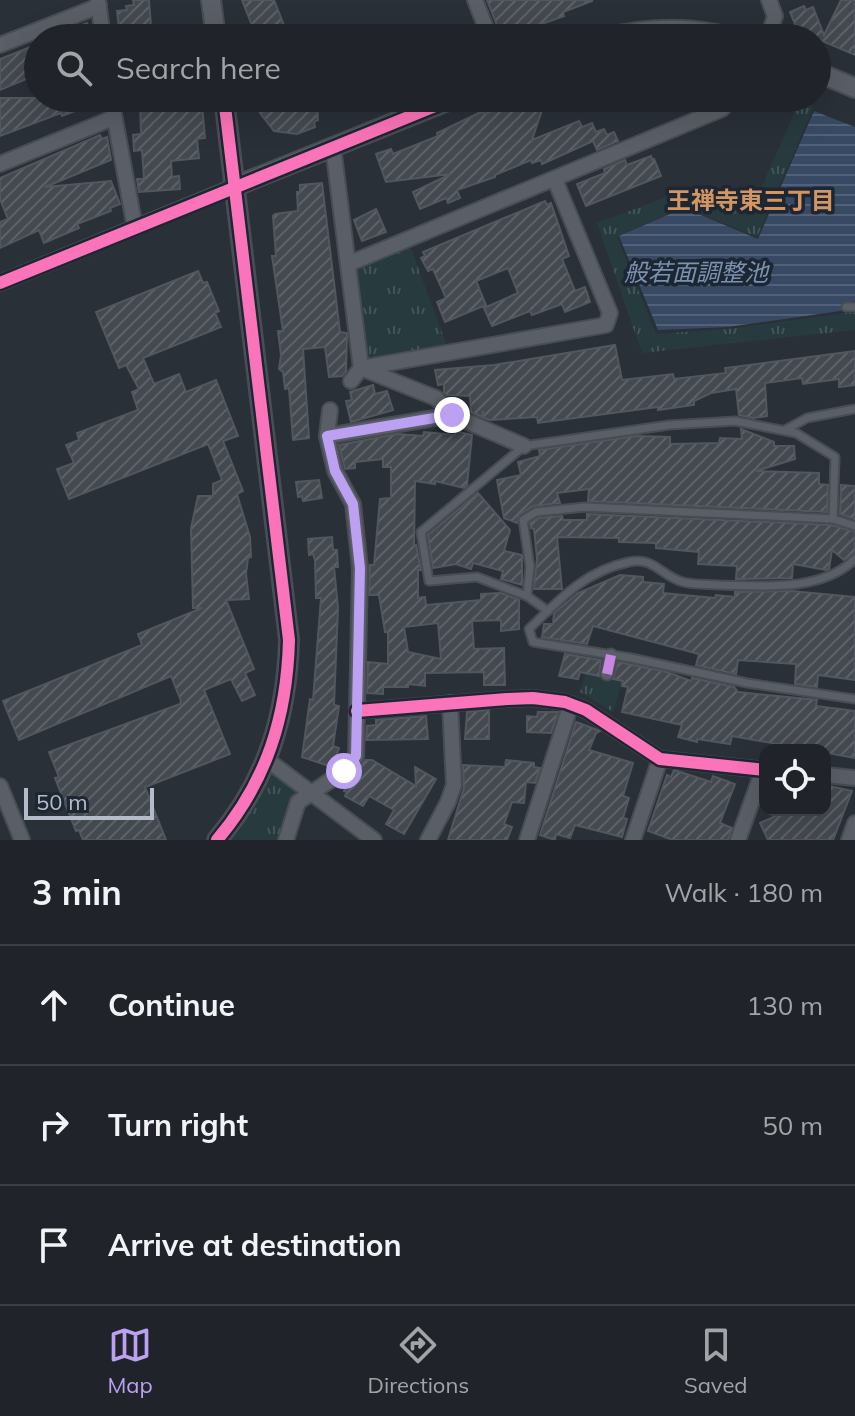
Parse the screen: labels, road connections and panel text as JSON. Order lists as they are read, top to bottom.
{
  "districts": ["王禅寺東三丁目"],
  "water": ["般若面調整池"],
  "scale_bar": "50 m",
  "page": {
    "search": "Search here",
    "scale": "50 m",
    "heading": ["3 min", "Walk · 180 m"],
    "list": [
      ["Continue", "130 m"],
      ["Turn right", "50 m"],
      "Arrive at destination"
    ],
    "nav": ["Map", "Directions", "Saved"]
  }
}
